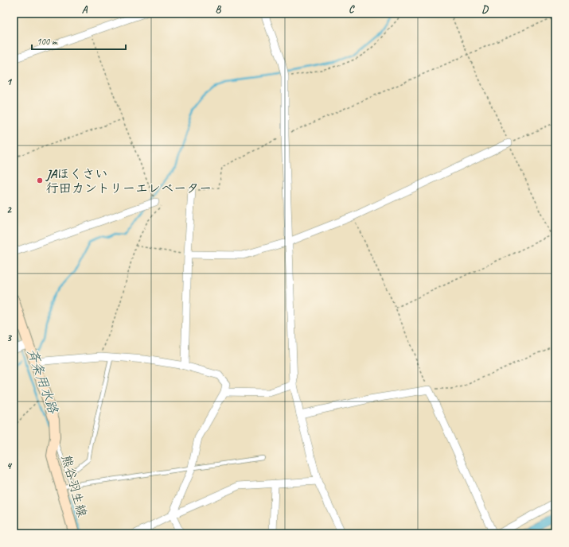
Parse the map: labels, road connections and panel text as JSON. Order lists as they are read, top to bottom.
{
  "streets": {
    "main road": ["熊谷羽生線"]
  },
  "water": ["斉条用水路"],
  "places": ["JAほくさい 行田カントリーエレベーター"],
  "scale_bar": "100 m",
  "grid": {
    "columns": [
      "A",
      "B",
      "C",
      "D"
    ],
    "rows": [
      "1",
      "2",
      "3",
      "4"
    ]
  }
}
